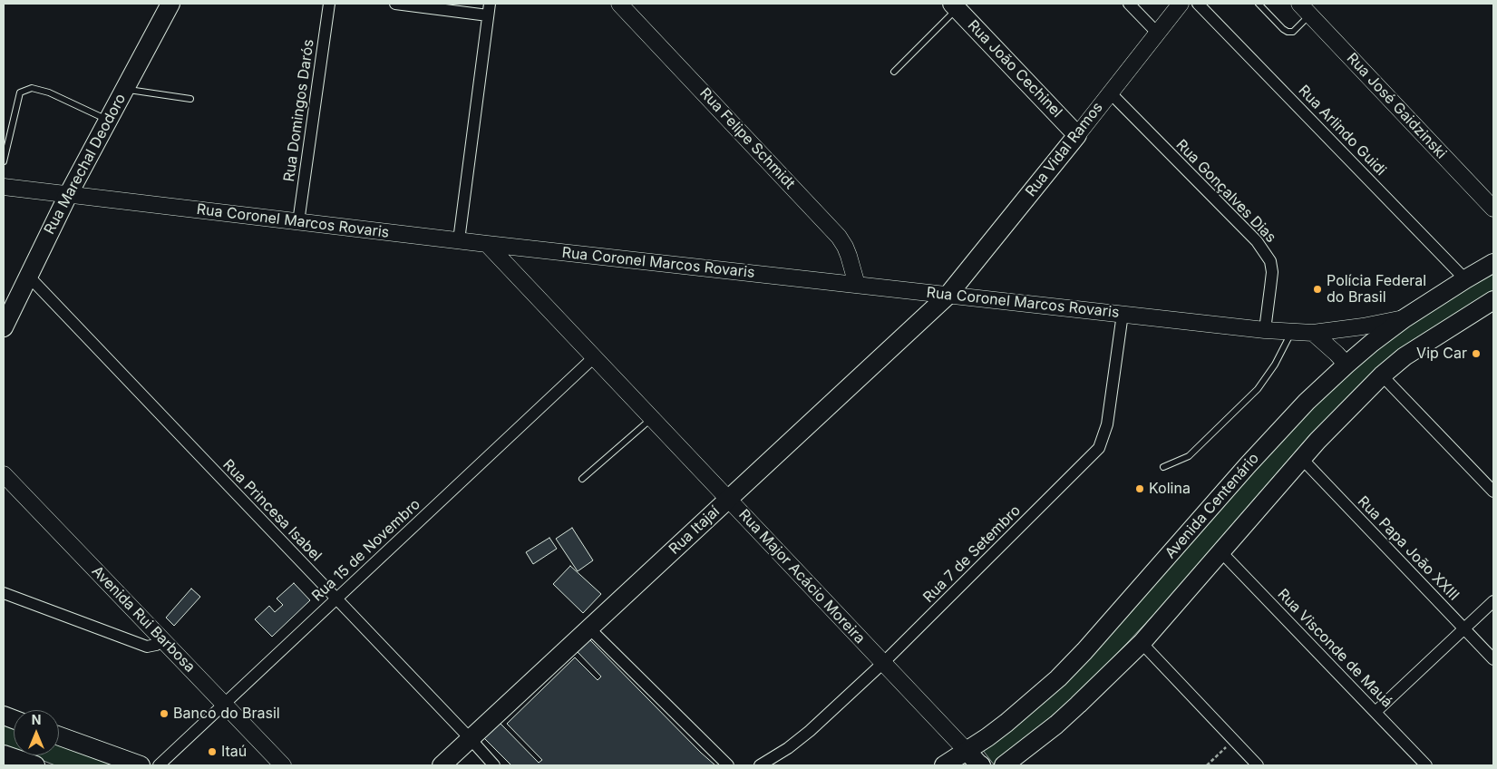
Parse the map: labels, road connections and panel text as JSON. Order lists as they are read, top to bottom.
{
  "streets": {
    "main road": [
      "Rua João Cechinel",
      "Rua José Gaidzinski",
      "Rua Felipe Schmidt",
      "Rua Vidal Ramos",
      "Rua Marechal Deodoro",
      "Rua Coronel Marcos Rovaris",
      "Avenida Centenário",
      "Rua Itajaí",
      "Rua Major Acácio Moreira",
      "Avenida Rui Barbosa"
    ],
    "street": [
      "Rua Domingos Darós",
      "Rua Arlindo Guidi",
      "Rua Gonçalves Dias",
      "Rua Princesa Isabel",
      "Rua Papa João XXIII",
      "Rua 15 de Novembro",
      "Rua 7 de Setembro",
      "Rua Visconde de Mauá"
    ]
  },
  "crossings": [
    ["Rua João Cechinel", "Rua Vidal Ramos"],
    ["Rua Domingos Darós", "Rua Coronel Marcos Rovaris"],
    ["Rua Arlindo Guidi", "Avenida Centenário"],
    ["Rua Felipe Schmidt", "Rua Coronel Marcos Rovaris"],
    ["Rua Vidal Ramos", "Rua Gonçalves Dias"],
    ["Rua Vidal Ramos", "Rua Coronel Marcos Rovaris"],
    ["Rua Vidal Ramos", "Rua Itajaí"],
    ["Rua Marechal Deodoro", "Rua Coronel Marcos Rovaris"],
    ["Rua Marechal Deodoro", "Rua Princesa Isabel"],
    ["Rua Gonçalves Dias", "Rua Coronel Marcos Rovaris"],
    ["Rua Coronel Marcos Rovaris", "Avenida Centenário"],
    ["Rua Coronel Marcos Rovaris", "Rua Itajaí"],
    ["Rua Coronel Marcos Rovaris", "Rua 7 de Setembro"],
    ["Rua Coronel Marcos Rovaris", "Rua Major Acácio Moreira"],
    ["Avenida Centenário", "Rua Major Acácio Moreira"],
    ["Rua Princesa Isabel", "Rua Itajaí"],
    ["Rua Princesa Isabel", "Rua 15 de Novembro"],
    ["Rua Itajaí", "Rua Major Acácio Moreira"],
    ["Rua 15 de Novembro", "Rua Major Acácio Moreira"],
    ["Rua 15 de Novembro", "Avenida Rui Barbosa"],
    ["Rua 7 de Setembro", "Rua Major Acácio Moreira"]
  ],
  "places": [
    "Polícia Federal do Brasil",
    "Vip Car",
    "Kolina",
    "Banco do Brasil",
    "Itaú"
  ],
  "north": "top"
}
